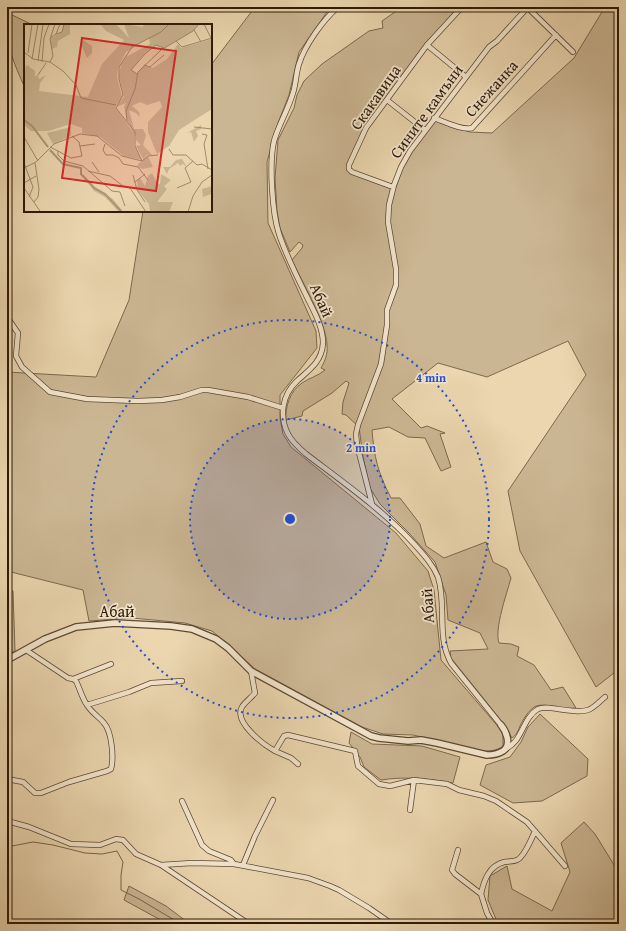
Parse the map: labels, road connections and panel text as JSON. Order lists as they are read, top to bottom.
{
  "streets": {
    "street": [
      "Снежанка",
      "Скакавица",
      "Сините камъни",
      "Абай"
    ]
  },
  "crossings": [
    ["Снежанка", "Сините камъни"],
    ["Скакавица", "Сините камъни"],
    ["Сините камъни", "Абай"]
  ],
  "rings": ["4 min", "2 min"]
}
